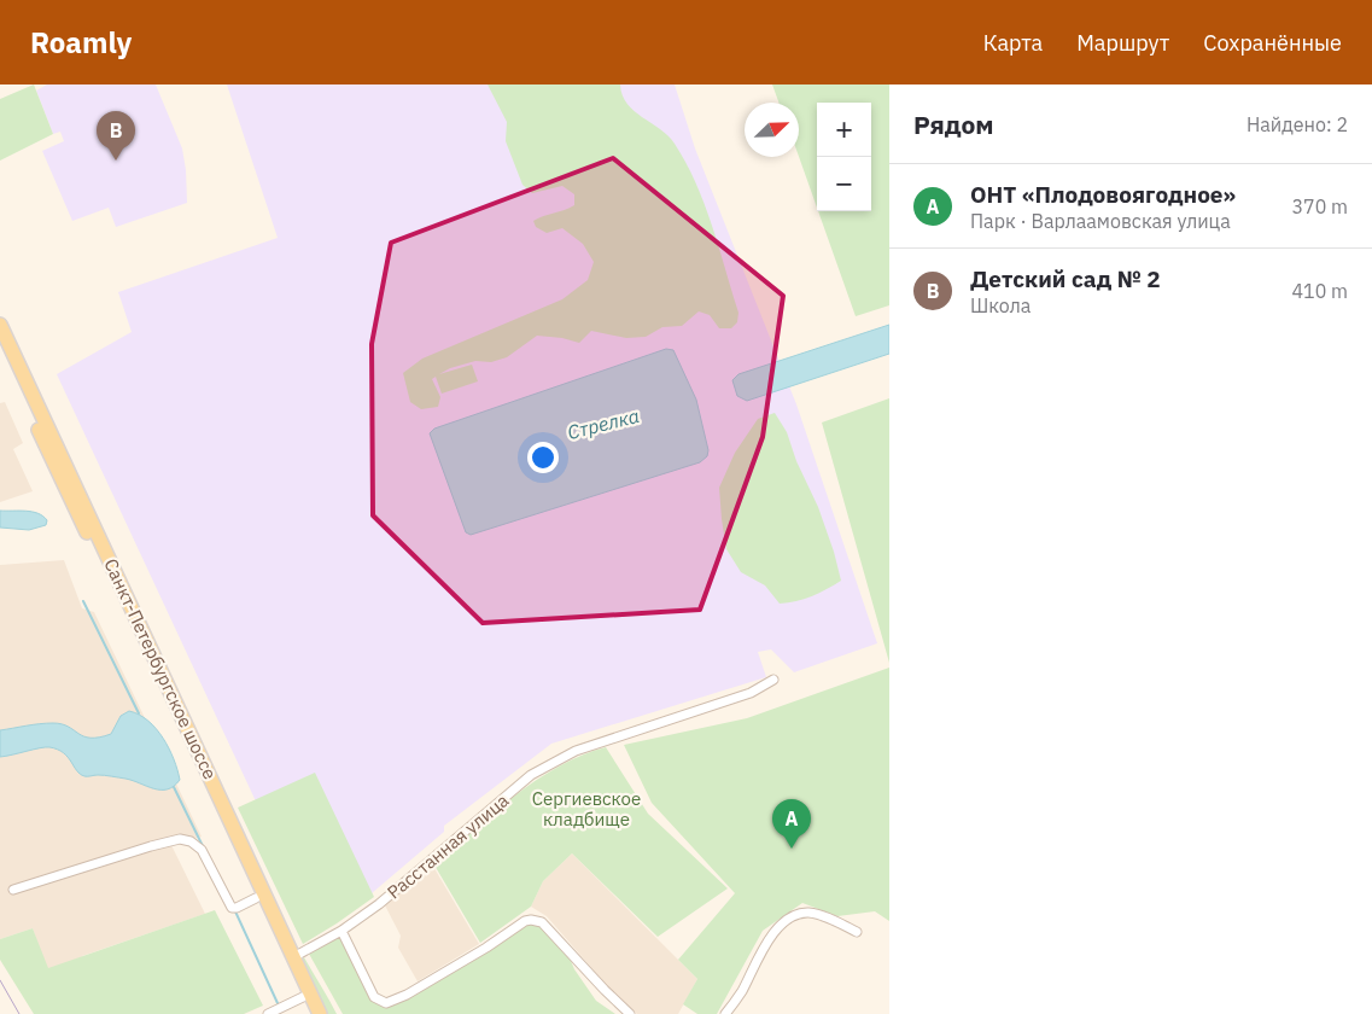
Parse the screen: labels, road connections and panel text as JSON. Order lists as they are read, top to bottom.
{
  "streets": {
    "main road": ["Санкт-Петербургское шоссе"],
    "street": ["Расстанная улица"]
  },
  "crossings": [
    ["Санкт-Петербургское шоссе", "Расстанная улица"]
  ],
  "water": ["Стрелка"],
  "parks": ["Сергиевское кладбище"],
  "north": "top right",
  "page": {
    "header": "Roamly",
    "nav": ["Карта", "Маршрут", "Сохранённые"],
    "heading": ["Рядом", "Найдено: 2"],
    "map_buttons": ["+", "−"],
    "pins": ["B", "A"],
    "list": [
      {
        "mark": "A",
        "name": "ОНТ «Плодовоягодное»",
        "note": "Парк · Варлаамовская улица",
        "value": "370 m"
      },
      {
        "mark": "B",
        "name": "Детский сад № 2",
        "note": "Школа",
        "value": "410 m"
      }
    ]
  }
}
